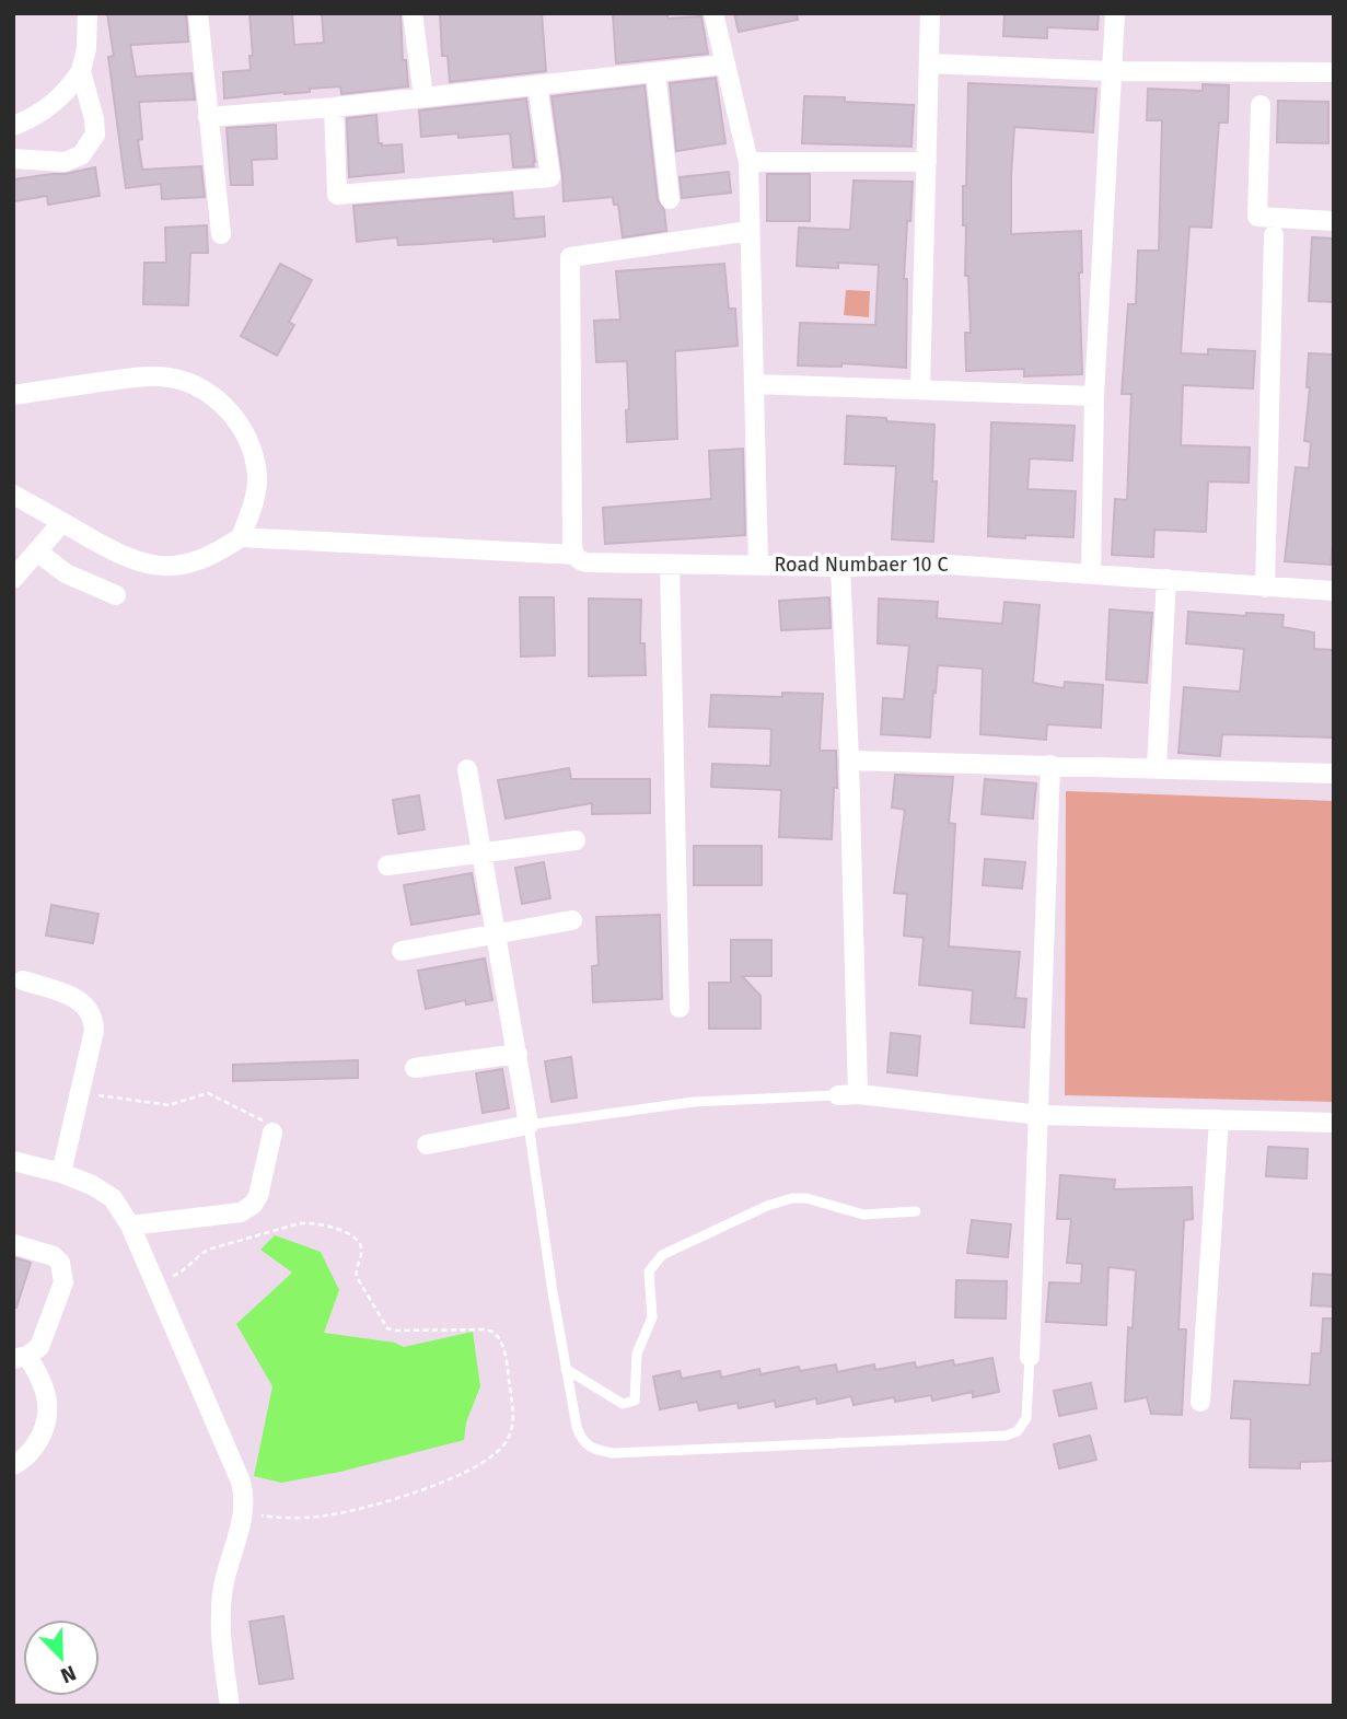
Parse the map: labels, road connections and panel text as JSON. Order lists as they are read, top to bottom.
{
  "streets": {
    "street": ["Road Numbaer 10 C"]
  },
  "north": "bottom right"
}
